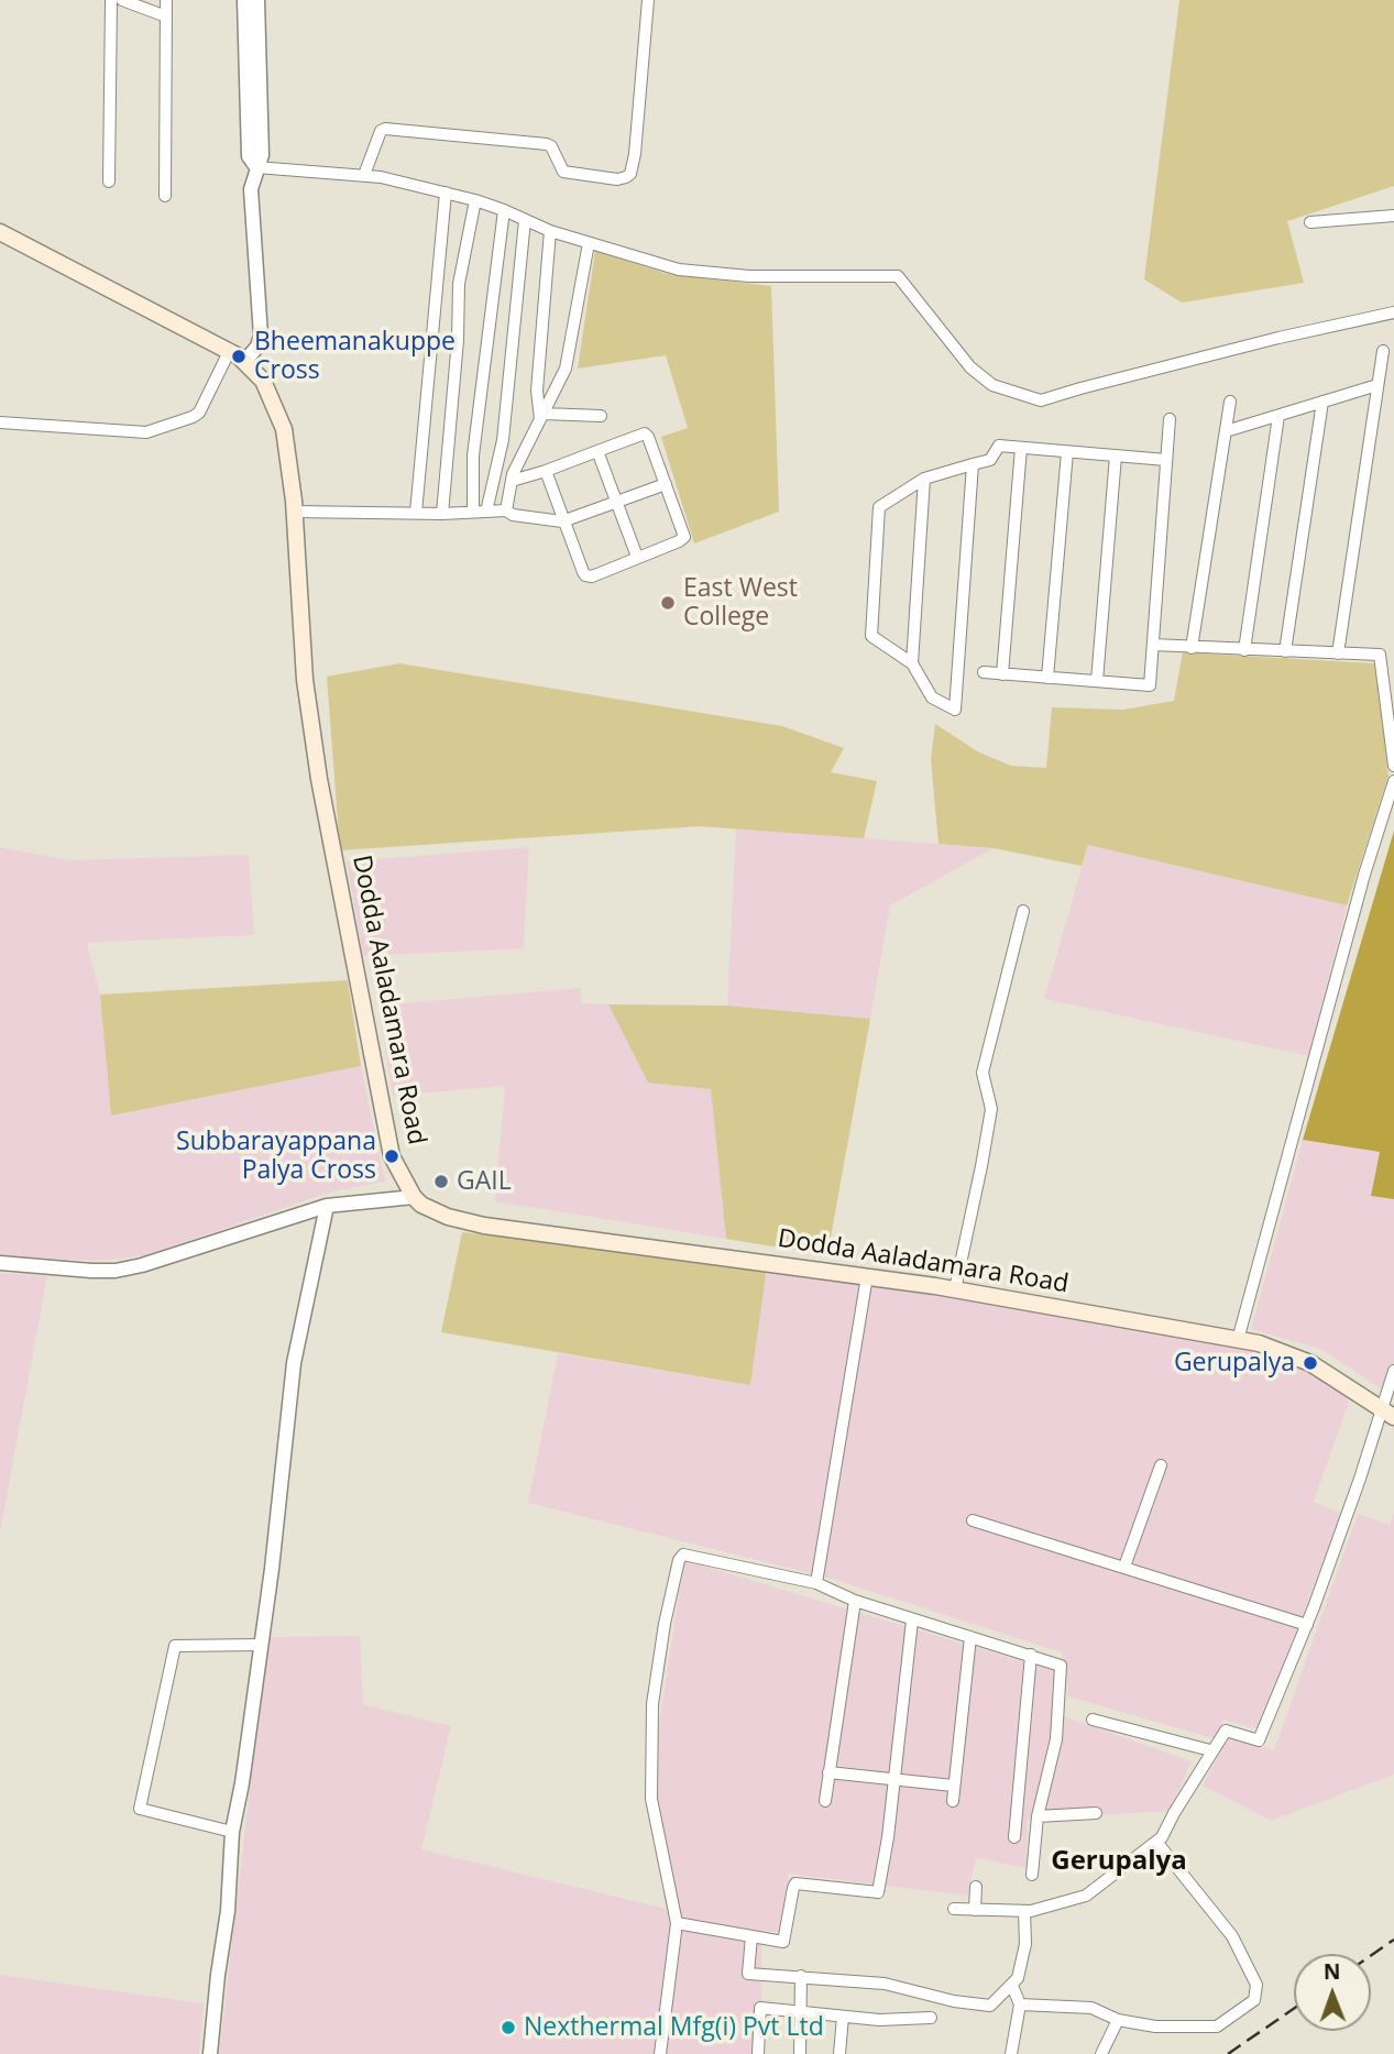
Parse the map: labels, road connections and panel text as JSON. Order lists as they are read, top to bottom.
{
  "streets": {
    "main road": ["Dodda Aaladamara Road"]
  },
  "districts": ["Gerupalya"],
  "places": [
    "Bheemanakuppe Cross",
    "East West College",
    "Subbarayappana Palya Cross",
    "GAIL",
    "Gerupalya",
    "Nexthermal Mfg(i) Pvt Ltd"
  ],
  "north": "top"
}
